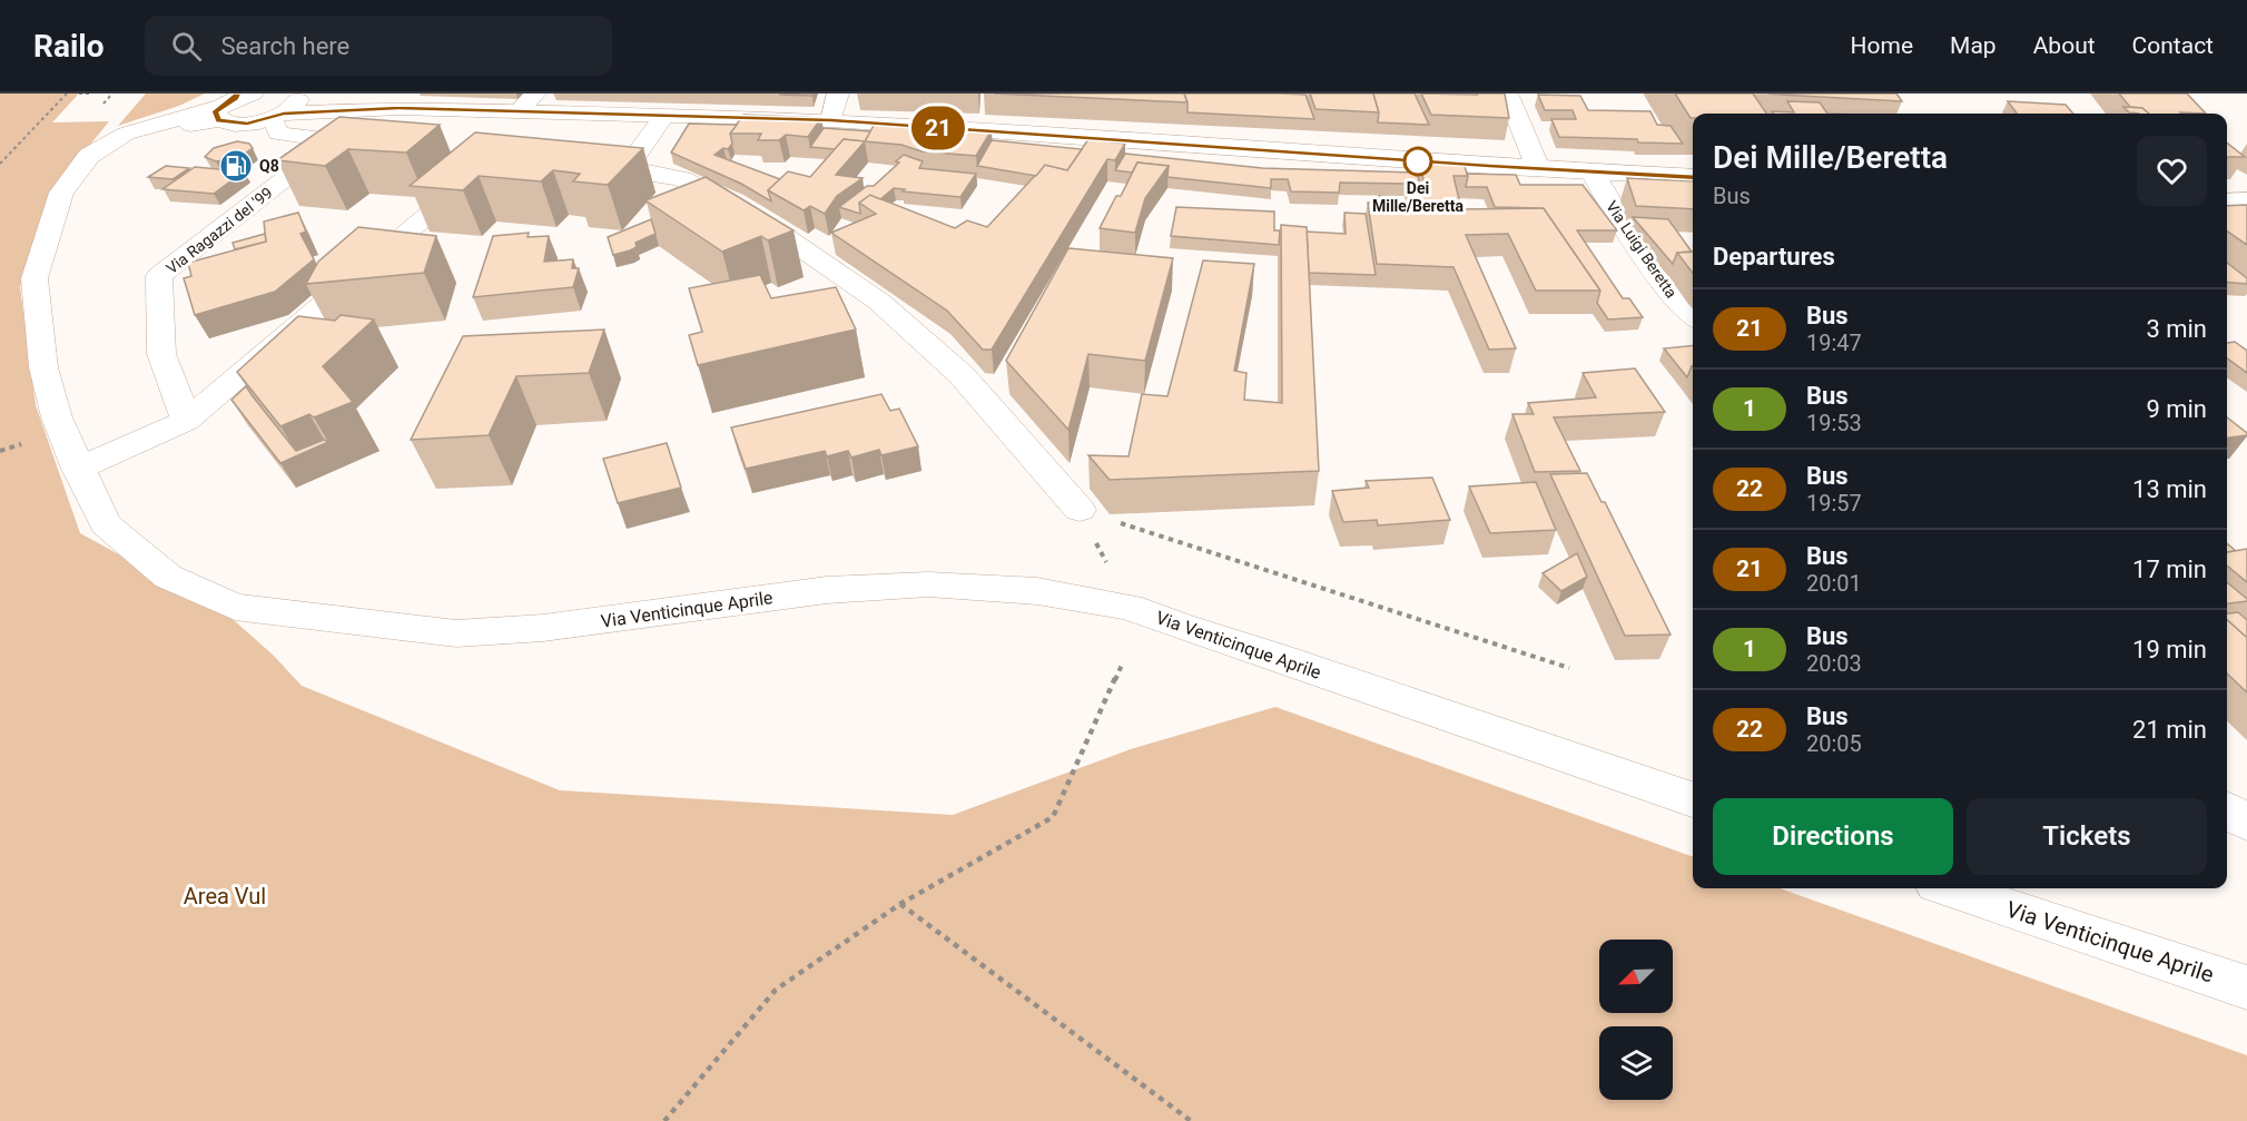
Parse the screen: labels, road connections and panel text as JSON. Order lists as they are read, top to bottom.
{
  "streets": {
    "street": ["Via Ragazzi del '99", "Via Luigi Beretta", "Via Venticinque Aprile"]
  },
  "crossings": [
    ["Via Luigi Beretta", "Via Venticinque Aprile"]
  ],
  "parks": ["Area Vul"],
  "places": {
    "other": ["Dei Mille/Beretta"],
    "fuel station": ["Q8"]
  },
  "lines": ["bus line 21"],
  "north": "bottom left",
  "page": {
    "header": "Railo",
    "search": "Search here",
    "nav": [
      "Home",
      "Map",
      "About",
      "Contact"
    ],
    "on_map": "21",
    "heading": [
      ["Dei Mille/Beretta", "Bus"],
      "Departures"
    ],
    "list": [
      {
        "mark": "21",
        "name": "Bus",
        "note": "19:47",
        "value": "3 min"
      },
      {
        "mark": "1",
        "name": "Bus",
        "note": "19:53",
        "value": "9 min"
      },
      {
        "mark": "22",
        "name": "Bus",
        "note": "19:57",
        "value": "13 min"
      },
      {
        "mark": "21",
        "name": "Bus",
        "note": "20:01",
        "value": "17 min"
      },
      {
        "mark": "1",
        "name": "Bus",
        "note": "20:03",
        "value": "19 min"
      },
      {
        "mark": "22",
        "name": "Bus",
        "note": "20:05",
        "value": "21 min"
      }
    ],
    "buttons": ["Directions", "Tickets"]
  }
}
